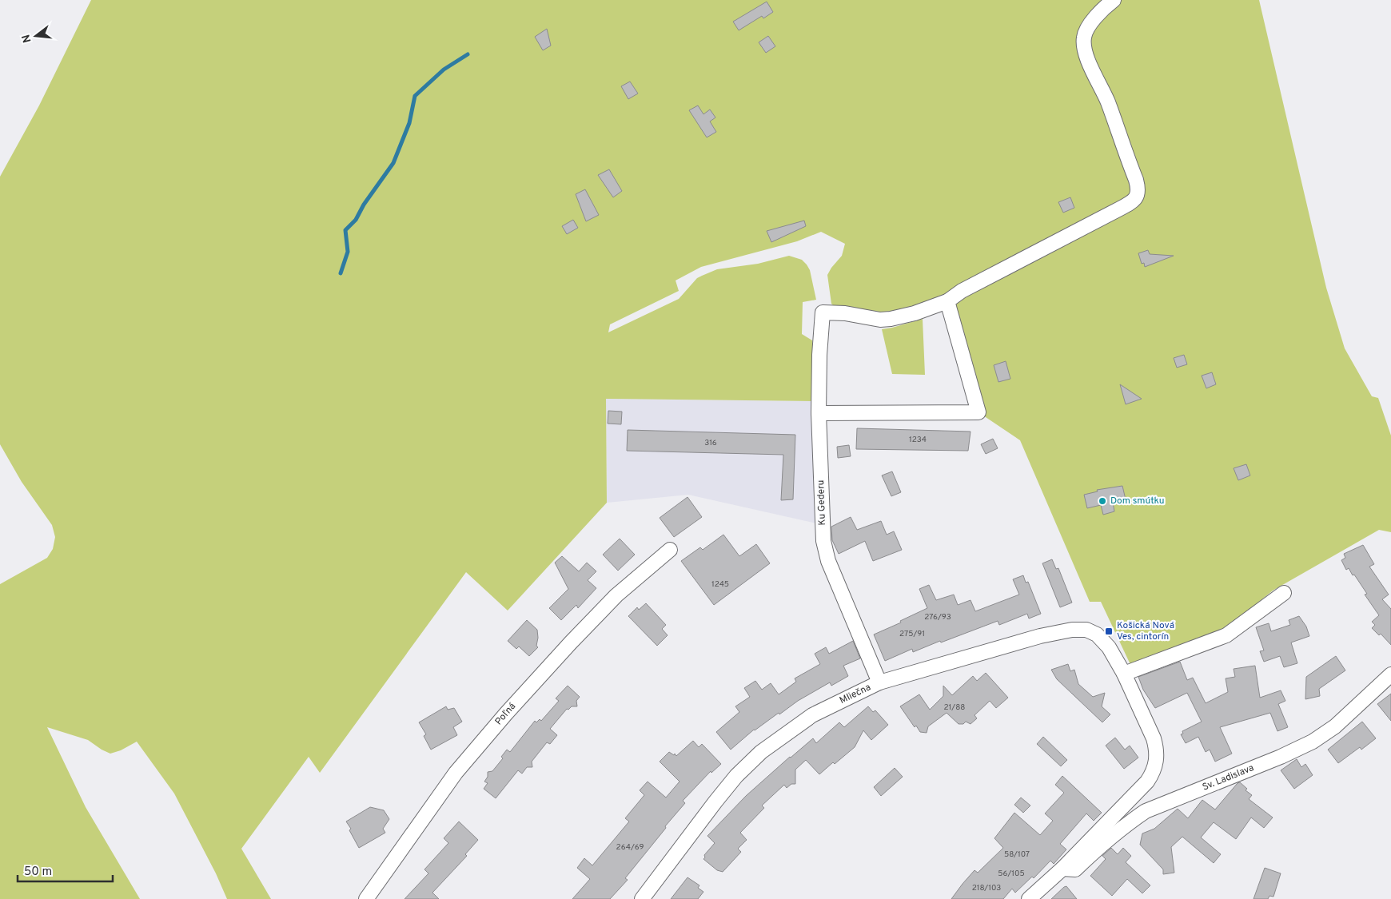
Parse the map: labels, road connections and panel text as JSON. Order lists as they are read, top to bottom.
{
  "streets": {
    "street": [
      "Ku Gederu",
      "Mliečna",
      "Poľná",
      "Sv. Ladislava"
    ]
  },
  "crossings": [
    ["Ku Gederu", "Mliečna"],
    ["Mliečna", "Sv. Ladislava"]
  ],
  "places": {
    "other": ["Dom smútku"],
    "transit": ["Košická Nová Ves, cintorín"]
  },
  "house_numbers": [
    "1234",
    "316",
    "1245",
    "276/93",
    "275/91",
    "21/88",
    "264/69",
    "58/107",
    "56/105",
    "218/103"
  ],
  "scale_bar": "50 m",
  "north": "left"
}
